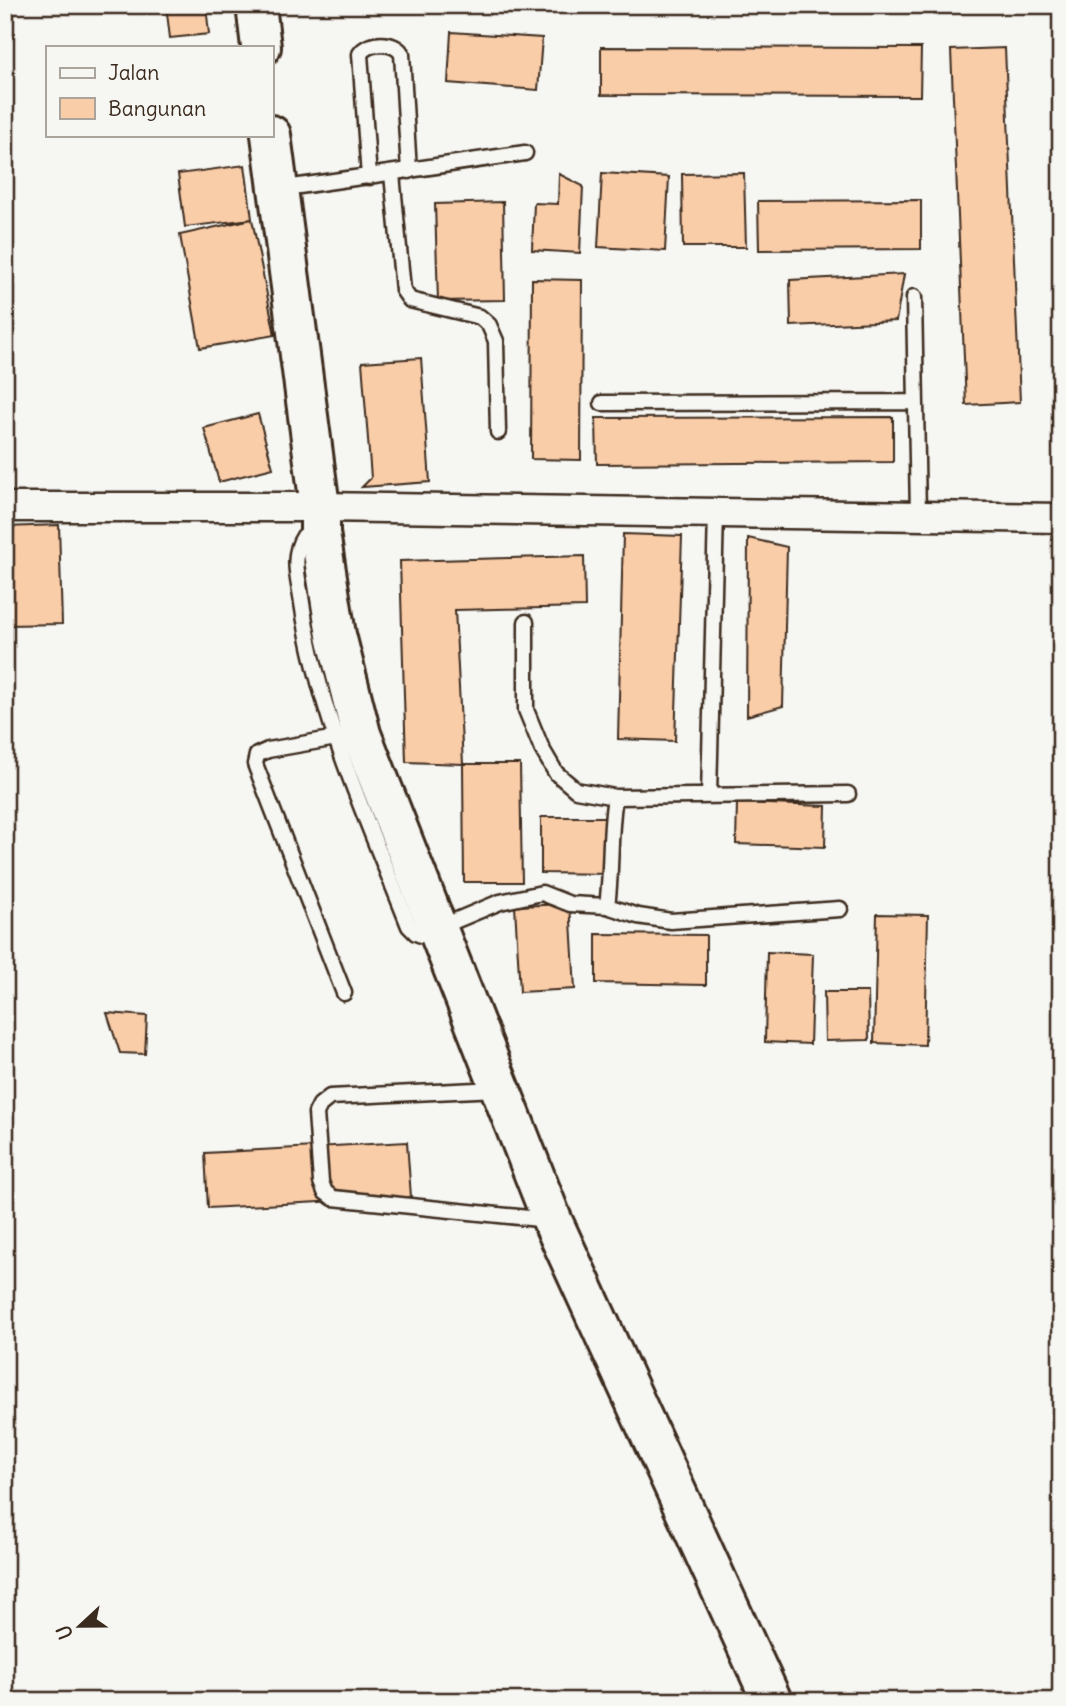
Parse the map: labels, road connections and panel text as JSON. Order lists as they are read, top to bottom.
{
  "legend": ["Jalan", "Bangunan"],
  "north": "left"
}
